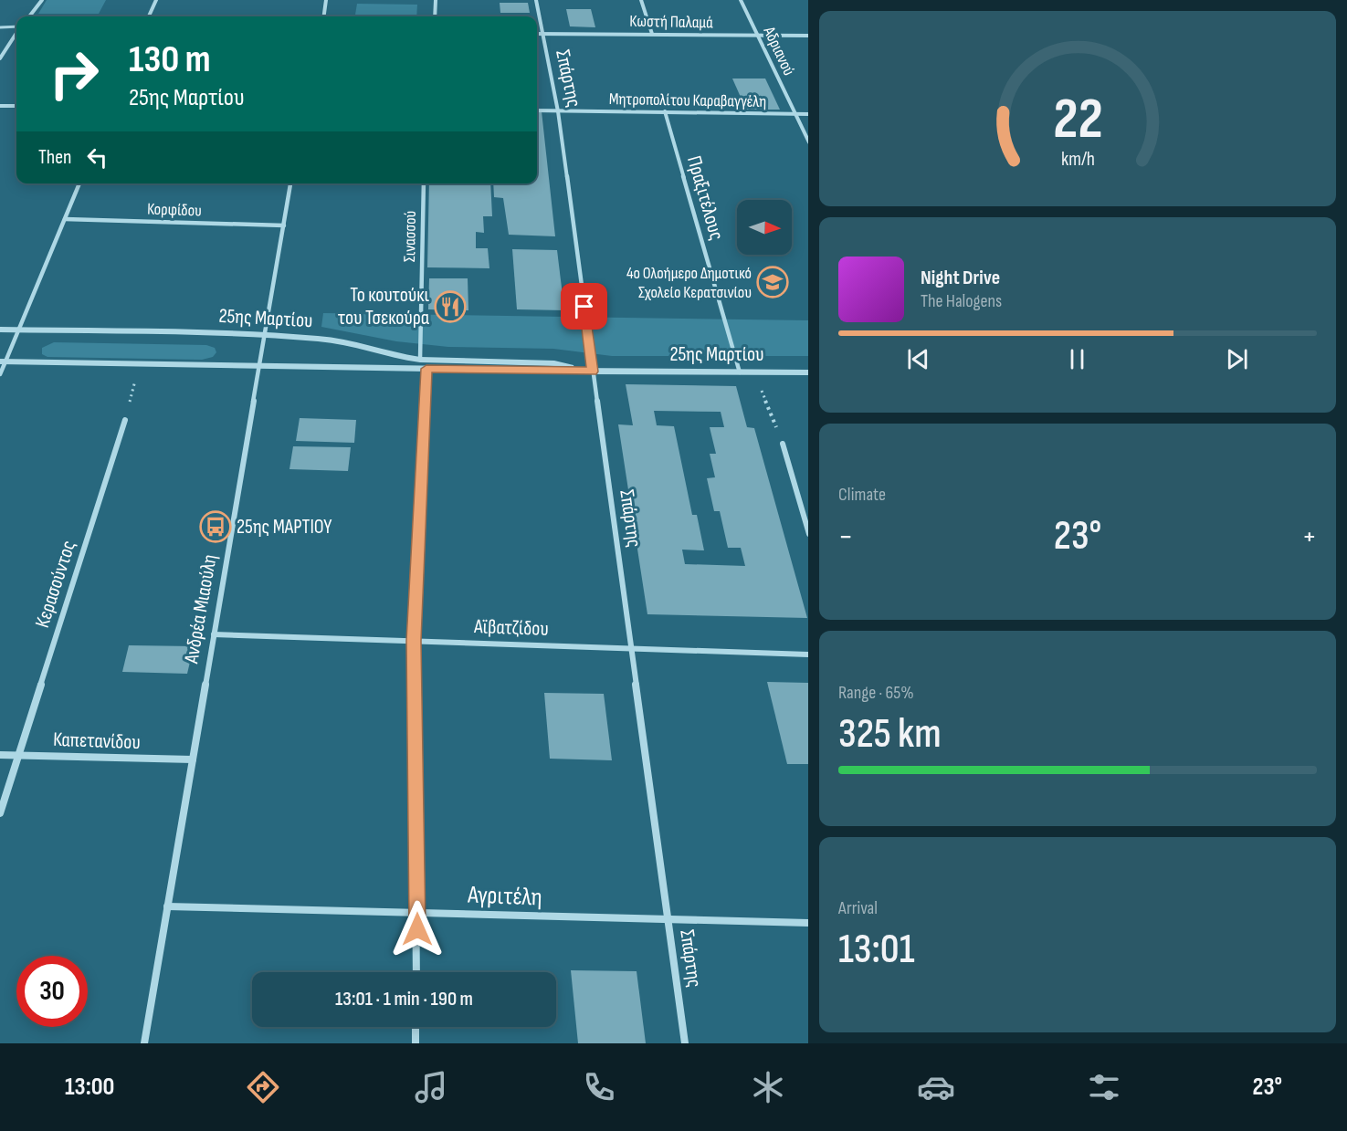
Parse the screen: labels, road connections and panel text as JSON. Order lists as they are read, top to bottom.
{
  "streets": {
    "street": [
      "Κωστή Παλαμά",
      "Αδριανού",
      "Σπάρτης",
      "Μητροπολίτου Καραβαγγέλη",
      "Πραξιτέλους",
      "Κορφίδου",
      "Σινασσού",
      "25ης Μαρτίου",
      "Κερασούντος",
      "Ανδρέα Μιαούλη",
      "Αϊβατζίδου",
      "Καπετανίδου",
      "Αγριτέλη"
    ]
  },
  "crossings": [
    ["Κωστή Παλαμά", "Αδριανού"],
    ["Κωστή Παλαμά", "Σπάρτης"],
    ["Αδριανού", "Μητροπολίτου Καραβαγγέλη"],
    ["Σπάρτης", "Μητροπολίτου Καραβαγγέλη"],
    ["Σπάρτης", "25ης Μαρτίου"],
    ["Σπάρτης", "Αϊβατζίδου"],
    ["Σπάρτης", "Αγριτέλη"],
    ["Μητροπολίτου Καραβαγγέλη", "Πραξιτέλους"],
    ["Πραξιτέλους", "25ης Μαρτίου"],
    ["Κορφίδου", "Ανδρέα Μιαούλη"],
    ["Σινασσού", "25ης Μαρτίου"],
    ["25ης Μαρτίου", "Ανδρέα Μιαούλη"],
    ["Κερασούντος", "Καπετανίδου"],
    ["Ανδρέα Μιαούλη", "Αϊβατζίδου"],
    ["Ανδρέα Μιαούλη", "Καπετανίδου"],
    ["Ανδρέα Μιαούλη", "Αγριτέλη"]
  ],
  "places": {
    "school or university": ["4o Ολοήμερο Δημοτικό Σχολείο Κερατσινίου"],
    "restaurant": ["Το κουτούκι του Τσεκούρα"],
    "bus stop": ["25ης ΜΑΡΤΙΟΥ"]
  },
  "north": "right",
  "page": {
    "turn": ["130 m", "25ης Μαρτίου"],
    "then": "Then",
    "song": ["Night Drive", "The Halogens"],
    "tile": [
      "Climate",
      ["Range · 65%", "325 km"],
      ["Arrival", "13:01"]
    ],
    "heat": ["−", "23°", "+"],
    "limit": "30",
    "trip": "13:01 · 1 min · 190 m",
    "tabs": ["13:00", "23°"],
    "gauge": ["22", "km/h"]
  }
}
